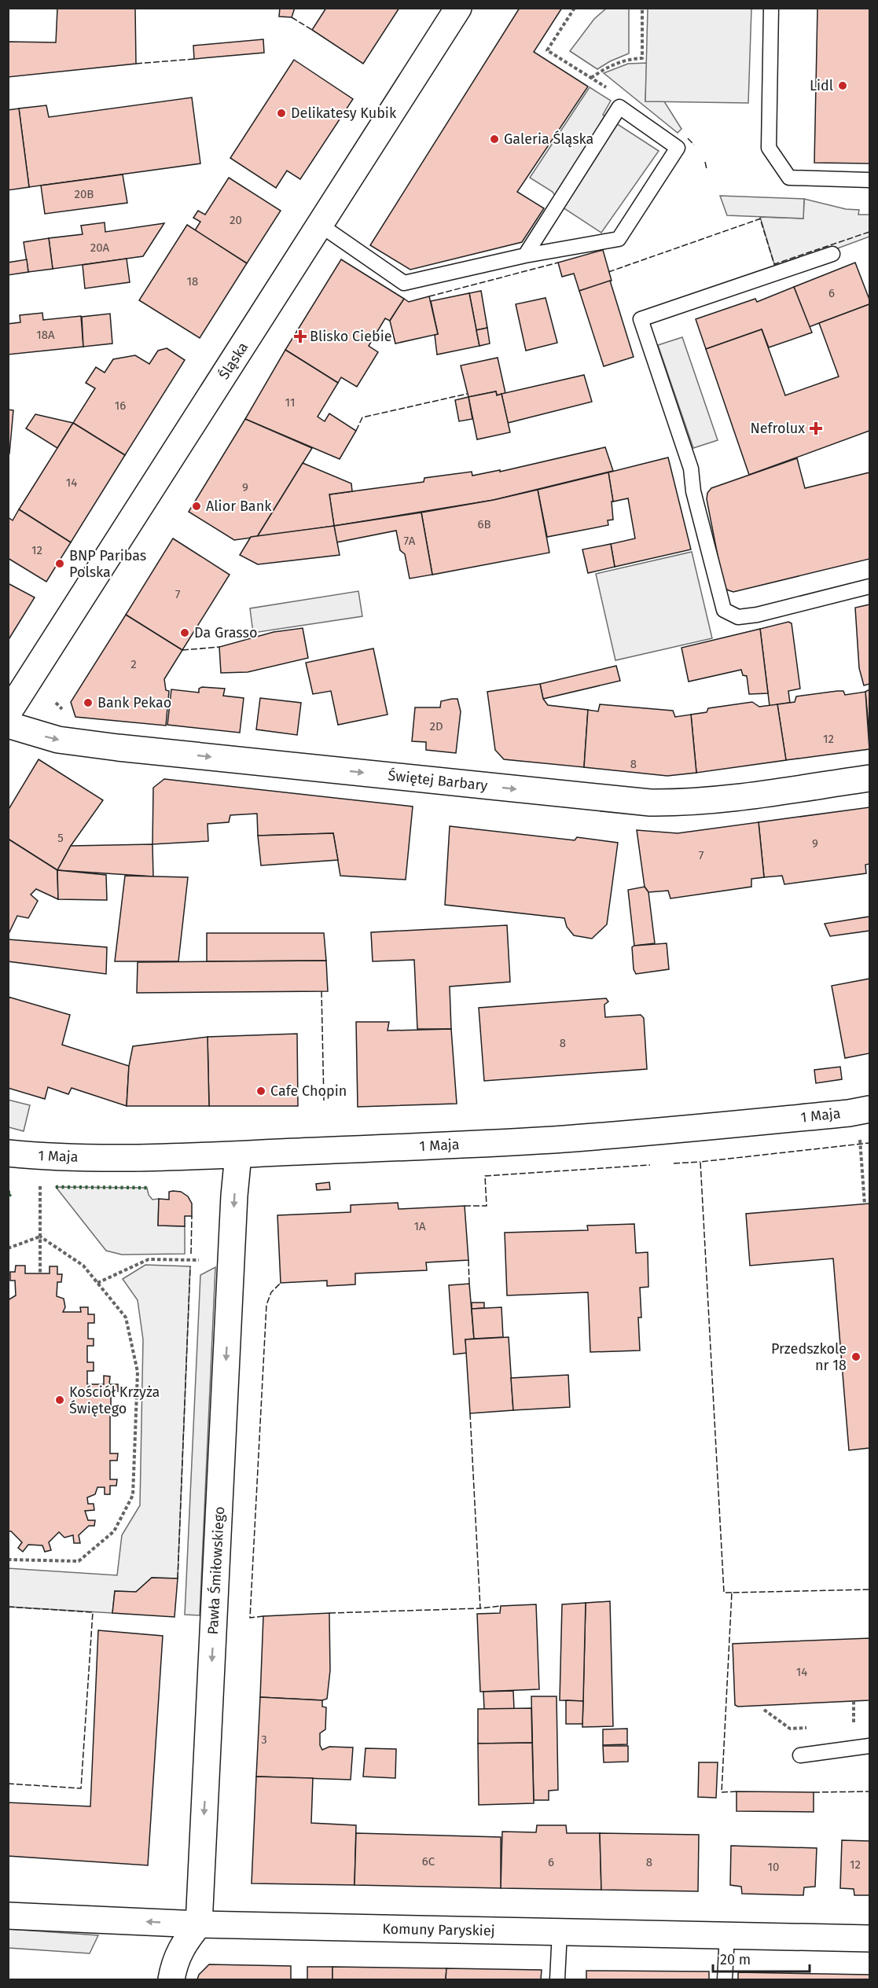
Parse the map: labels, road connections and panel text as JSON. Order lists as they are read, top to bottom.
{
  "streets": {
    "street": [
      "Śląska",
      "Świętej Barbary",
      "1 Maja",
      "Pawła Śmiłowskiego",
      "Komuny Paryskiej"
    ]
  },
  "crossings": [
    ["1 Maja", "Pawła Śmiłowskiego"],
    ["Pawła Śmiłowskiego", "Komuny Paryskiej"]
  ],
  "one_way": ["Świętej Barbary", "Pawła Śmiłowskiego"],
  "places": {
    "other": [
      "Lidl",
      "Delikatesy Kubik",
      "Galeria Śląska",
      "Alior Bank",
      "BNP Paribas Polska",
      "Da Grasso",
      "Bank Pekao",
      "Cafe Chopin",
      "Przedszkole nr 18",
      "Kościół Krzyża Świętego"
    ],
    "health": ["Blisko Ciebie", "Nefrolux"]
  },
  "house_numbers": [
    "20B",
    "20",
    "20A",
    "18",
    "6",
    "18A",
    "11",
    "16",
    "14",
    "9",
    "6B",
    "7A",
    "12",
    "7",
    "2",
    "2D",
    "12",
    "8",
    "5",
    "9",
    "7",
    "8",
    "1A",
    "14",
    "3",
    "6C",
    "6",
    "8",
    "12",
    "10"
  ],
  "scale_bar": "20 m"
}
